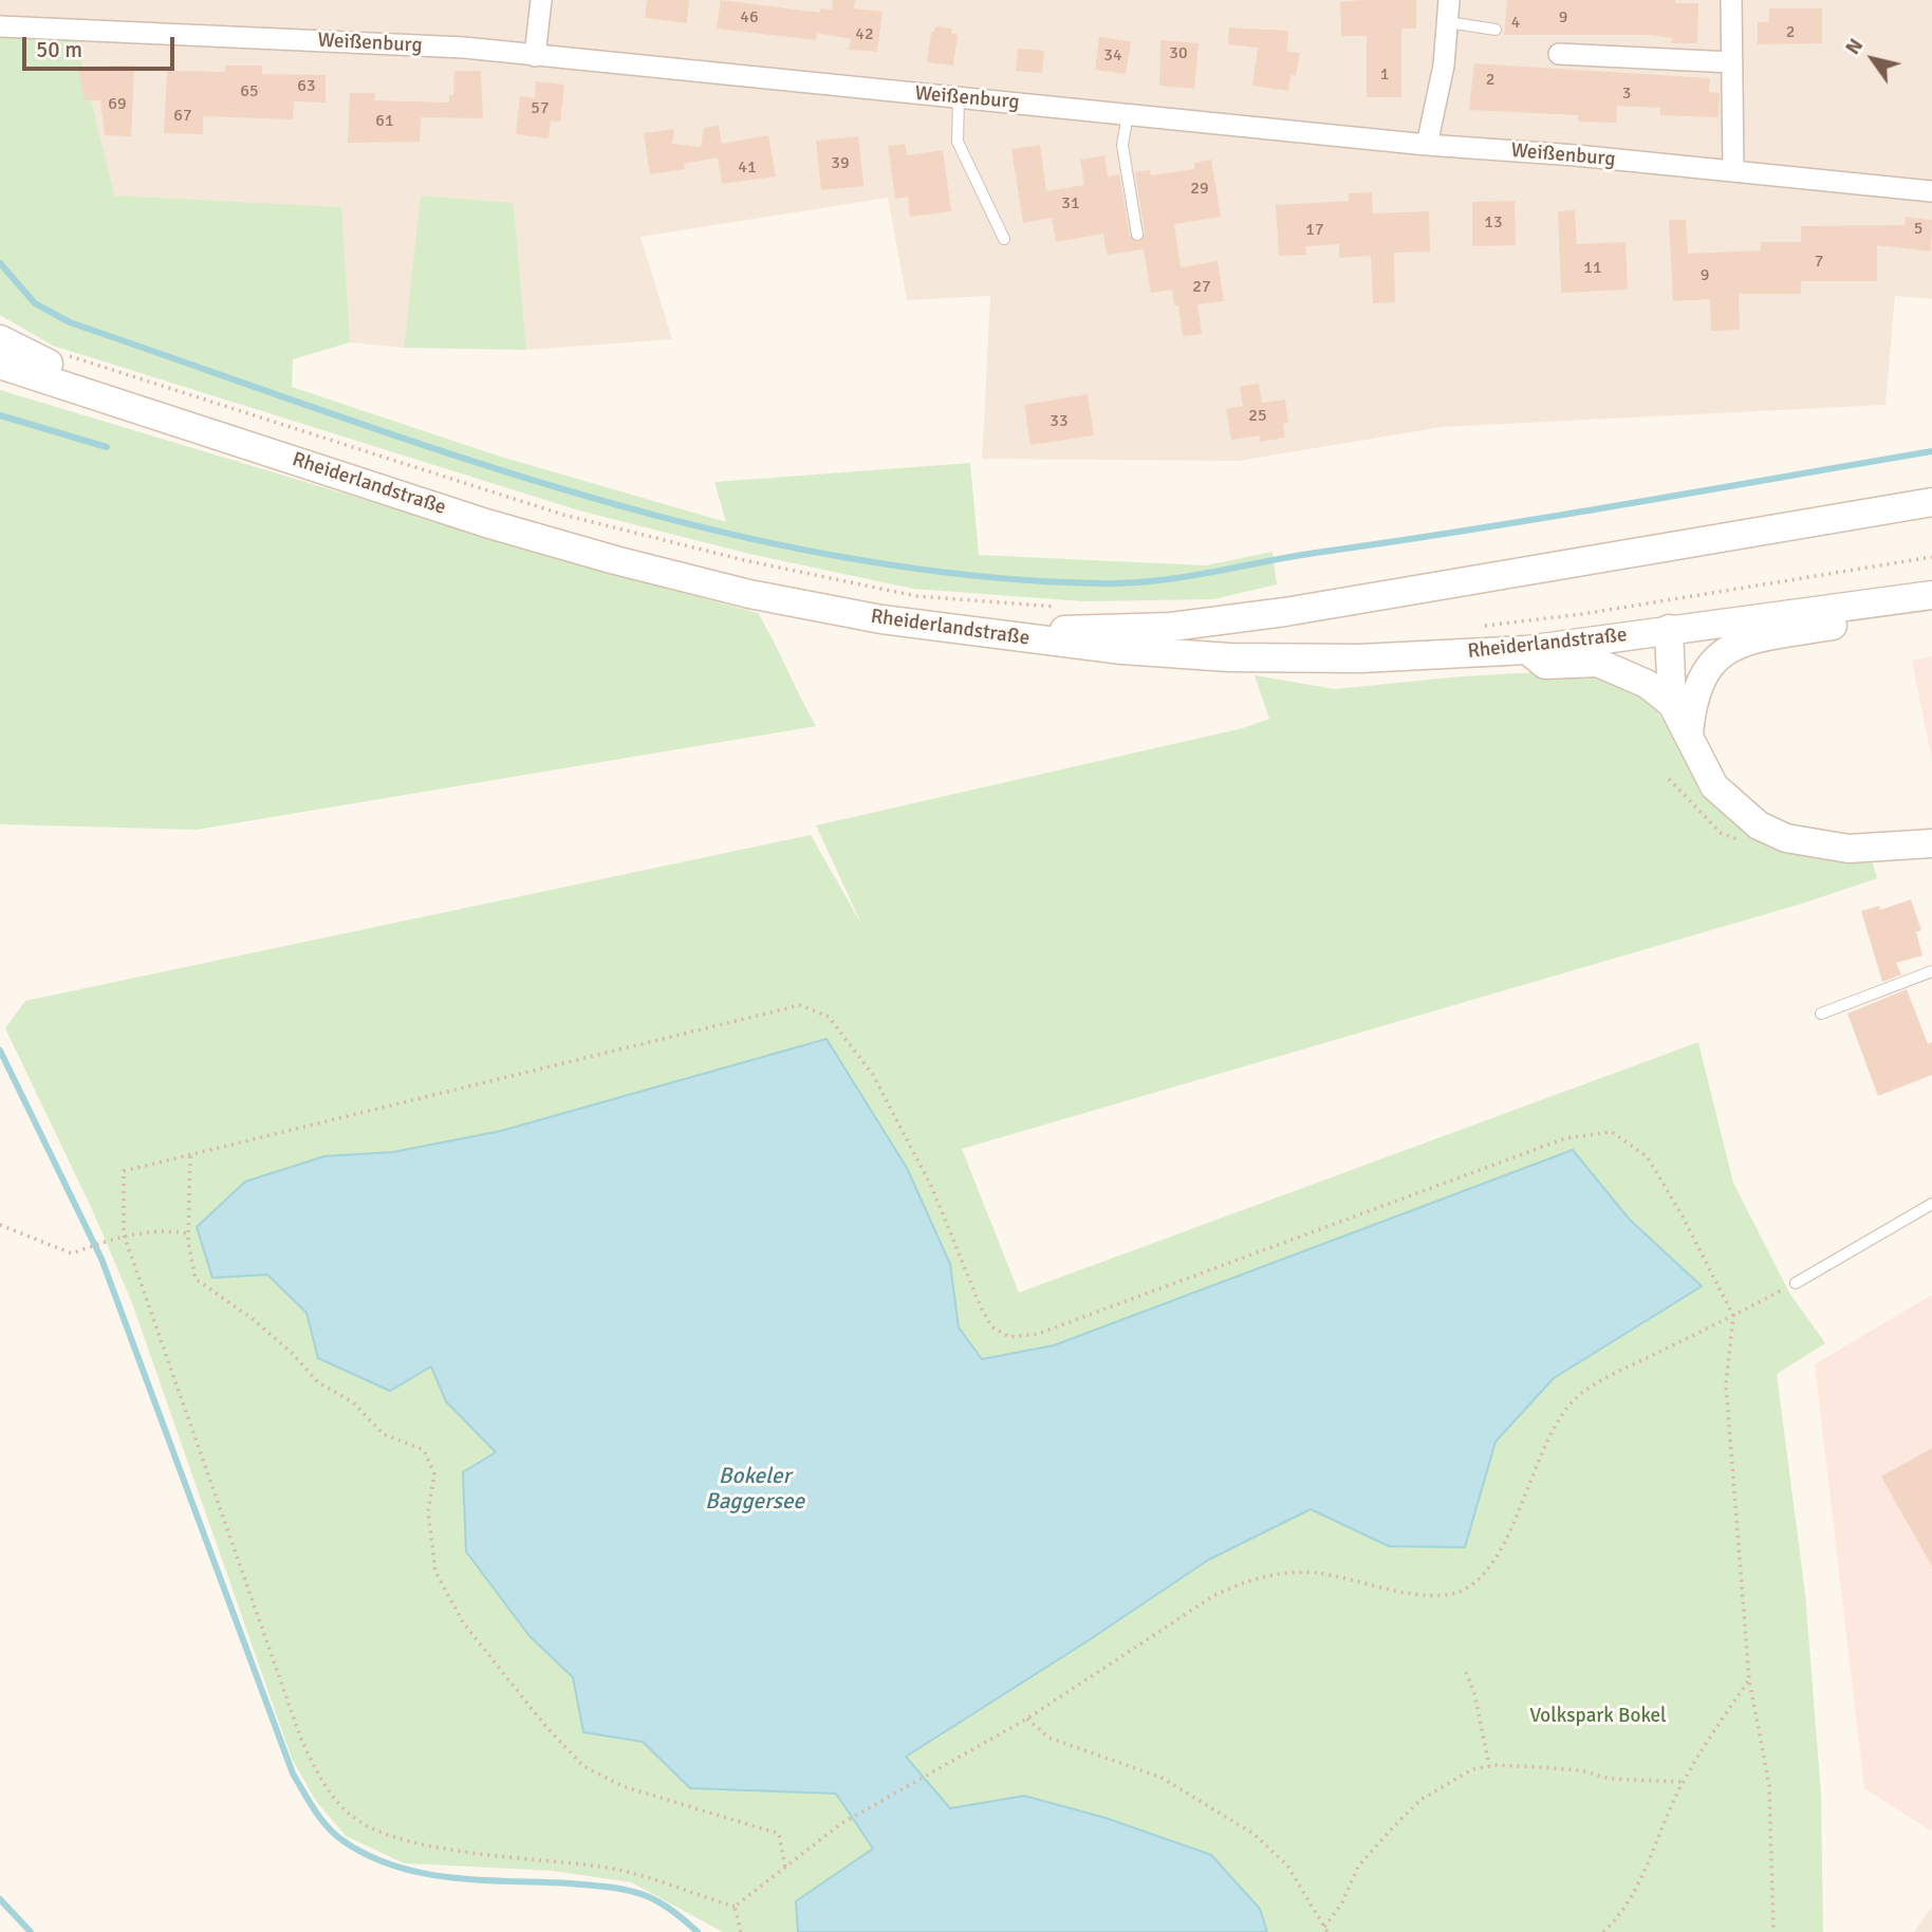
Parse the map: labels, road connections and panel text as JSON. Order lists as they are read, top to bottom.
{
  "streets": {
    "main road": ["Rheiderlandstraße"],
    "street": ["Weißenburg"]
  },
  "water": ["Bokeler Baggersee"],
  "parks": ["Volkspark Bokel"],
  "house_numbers": [
    "46",
    "9",
    "4",
    "2",
    "42",
    "30",
    "34",
    "1",
    "2",
    "63",
    "65",
    "3",
    "69",
    "57",
    "67",
    "61",
    "39",
    "41",
    "29",
    "31",
    "13",
    "5",
    "17",
    "7",
    "11",
    "9",
    "27",
    "25",
    "33"
  ],
  "scale_bar": "50 m",
  "north": "top left"
}
